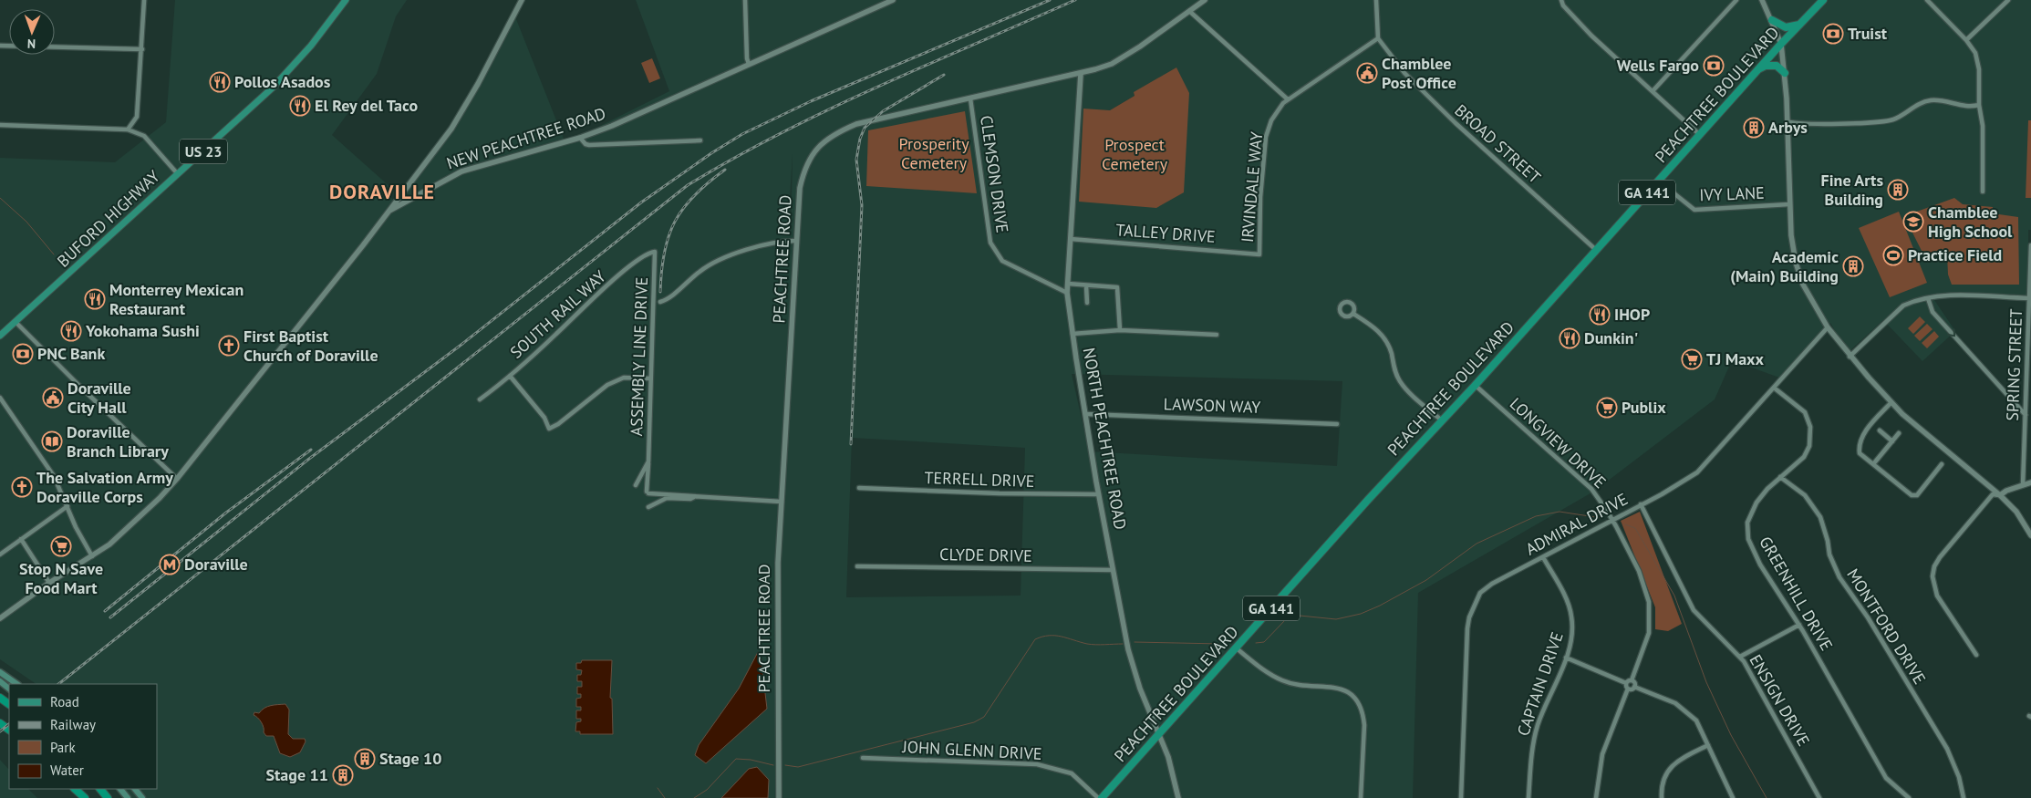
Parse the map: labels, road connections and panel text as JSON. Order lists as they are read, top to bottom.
{
  "streets": {
    "highway": ["PEACHTREE BOULEVARD", "GA 141"],
    "main road": ["US 23", "BUFORD HIGHWAY"],
    "street": [
      "NEW PEACHTREE ROAD",
      "BROAD STREET",
      "CLEMSON DRIVE",
      "IRVINDALE WAY",
      "IVY LANE",
      "TALLEY DRIVE",
      "PEACHTREE ROAD",
      "SOUTH RAIL WAY",
      "ASSEMBLY LINE DRIVE",
      "SPRING STREET",
      "LAWSON WAY",
      "NORTH PEACHTREE ROAD",
      "LONGVIEW DRIVE",
      "TERRELL DRIVE",
      "ADMIRAL DRIVE",
      "CLYDE DRIVE",
      "GREENHILL DRIVE",
      "MONTFORD DRIVE",
      "CAPTAIN DRIVE",
      "ENSIGN DRIVE",
      "JOHN GLENN DRIVE"
    ]
  },
  "crossings": [
    ["PEACHTREE BOULEVARD", "BROAD STREET"],
    ["PEACHTREE BOULEVARD", "IVY LANE"],
    ["PEACHTREE BOULEVARD", "NORTH PEACHTREE ROAD"],
    ["PEACHTREE BOULEVARD", "LONGVIEW DRIVE"],
    ["BROAD STREET", "IRVINDALE WAY"],
    ["CLEMSON DRIVE", "PEACHTREE ROAD"],
    ["CLEMSON DRIVE", "NORTH PEACHTREE ROAD"],
    ["IRVINDALE WAY", "TALLEY DRIVE"],
    ["TALLEY DRIVE", "NORTH PEACHTREE ROAD"],
    ["PEACHTREE ROAD", "NORTH PEACHTREE ROAD"],
    ["SOUTH RAIL WAY", "ASSEMBLY LINE DRIVE"],
    ["LAWSON WAY", "NORTH PEACHTREE ROAD"],
    ["NORTH PEACHTREE ROAD", "TERRELL DRIVE"],
    ["NORTH PEACHTREE ROAD", "CLYDE DRIVE"],
    ["LONGVIEW DRIVE", "ADMIRAL DRIVE"],
    ["ADMIRAL DRIVE", "GREENHILL DRIVE"],
    ["ADMIRAL DRIVE", "CAPTAIN DRIVE"],
    ["ADMIRAL DRIVE", "ENSIGN DRIVE"],
    ["GREENHILL DRIVE", "MONTFORD DRIVE"]
  ],
  "districts": ["DORAVILLE"],
  "parks": ["Prosperity Cemetery", "Prospect Cemetery"],
  "places": {
    "bank": ["Truist", "Wells Fargo", "PNC Bank"],
    "public building": ["Chamblee Post Office", "Doraville City Hall"],
    "restaurant": [
      "Pollos Asados",
      "El Rey del Taco",
      "Monterrey Mexican Restaurant",
      "IHOP",
      "Yokohama Sushi",
      "Dunkin'"
    ],
    "building": [
      "Arbys",
      "Fine Arts Building",
      "Academic (Main) Building",
      "Stage 10",
      "Stage 11"
    ],
    "school or university": ["Chamblee High School"],
    "sports": ["Practice Field"],
    "church": ["First Baptist Church of Doraville", "The Salvation Army Doraville Corps"],
    "supermarket": ["TJ Maxx", "Publix", "Stop N Save Food Mart"],
    "library": ["Doraville Branch Library"],
    "metro station": ["Doraville"]
  },
  "legend": [
    "Road",
    "Railway",
    "Park",
    "Water"
  ],
  "north": "bottom"
}
